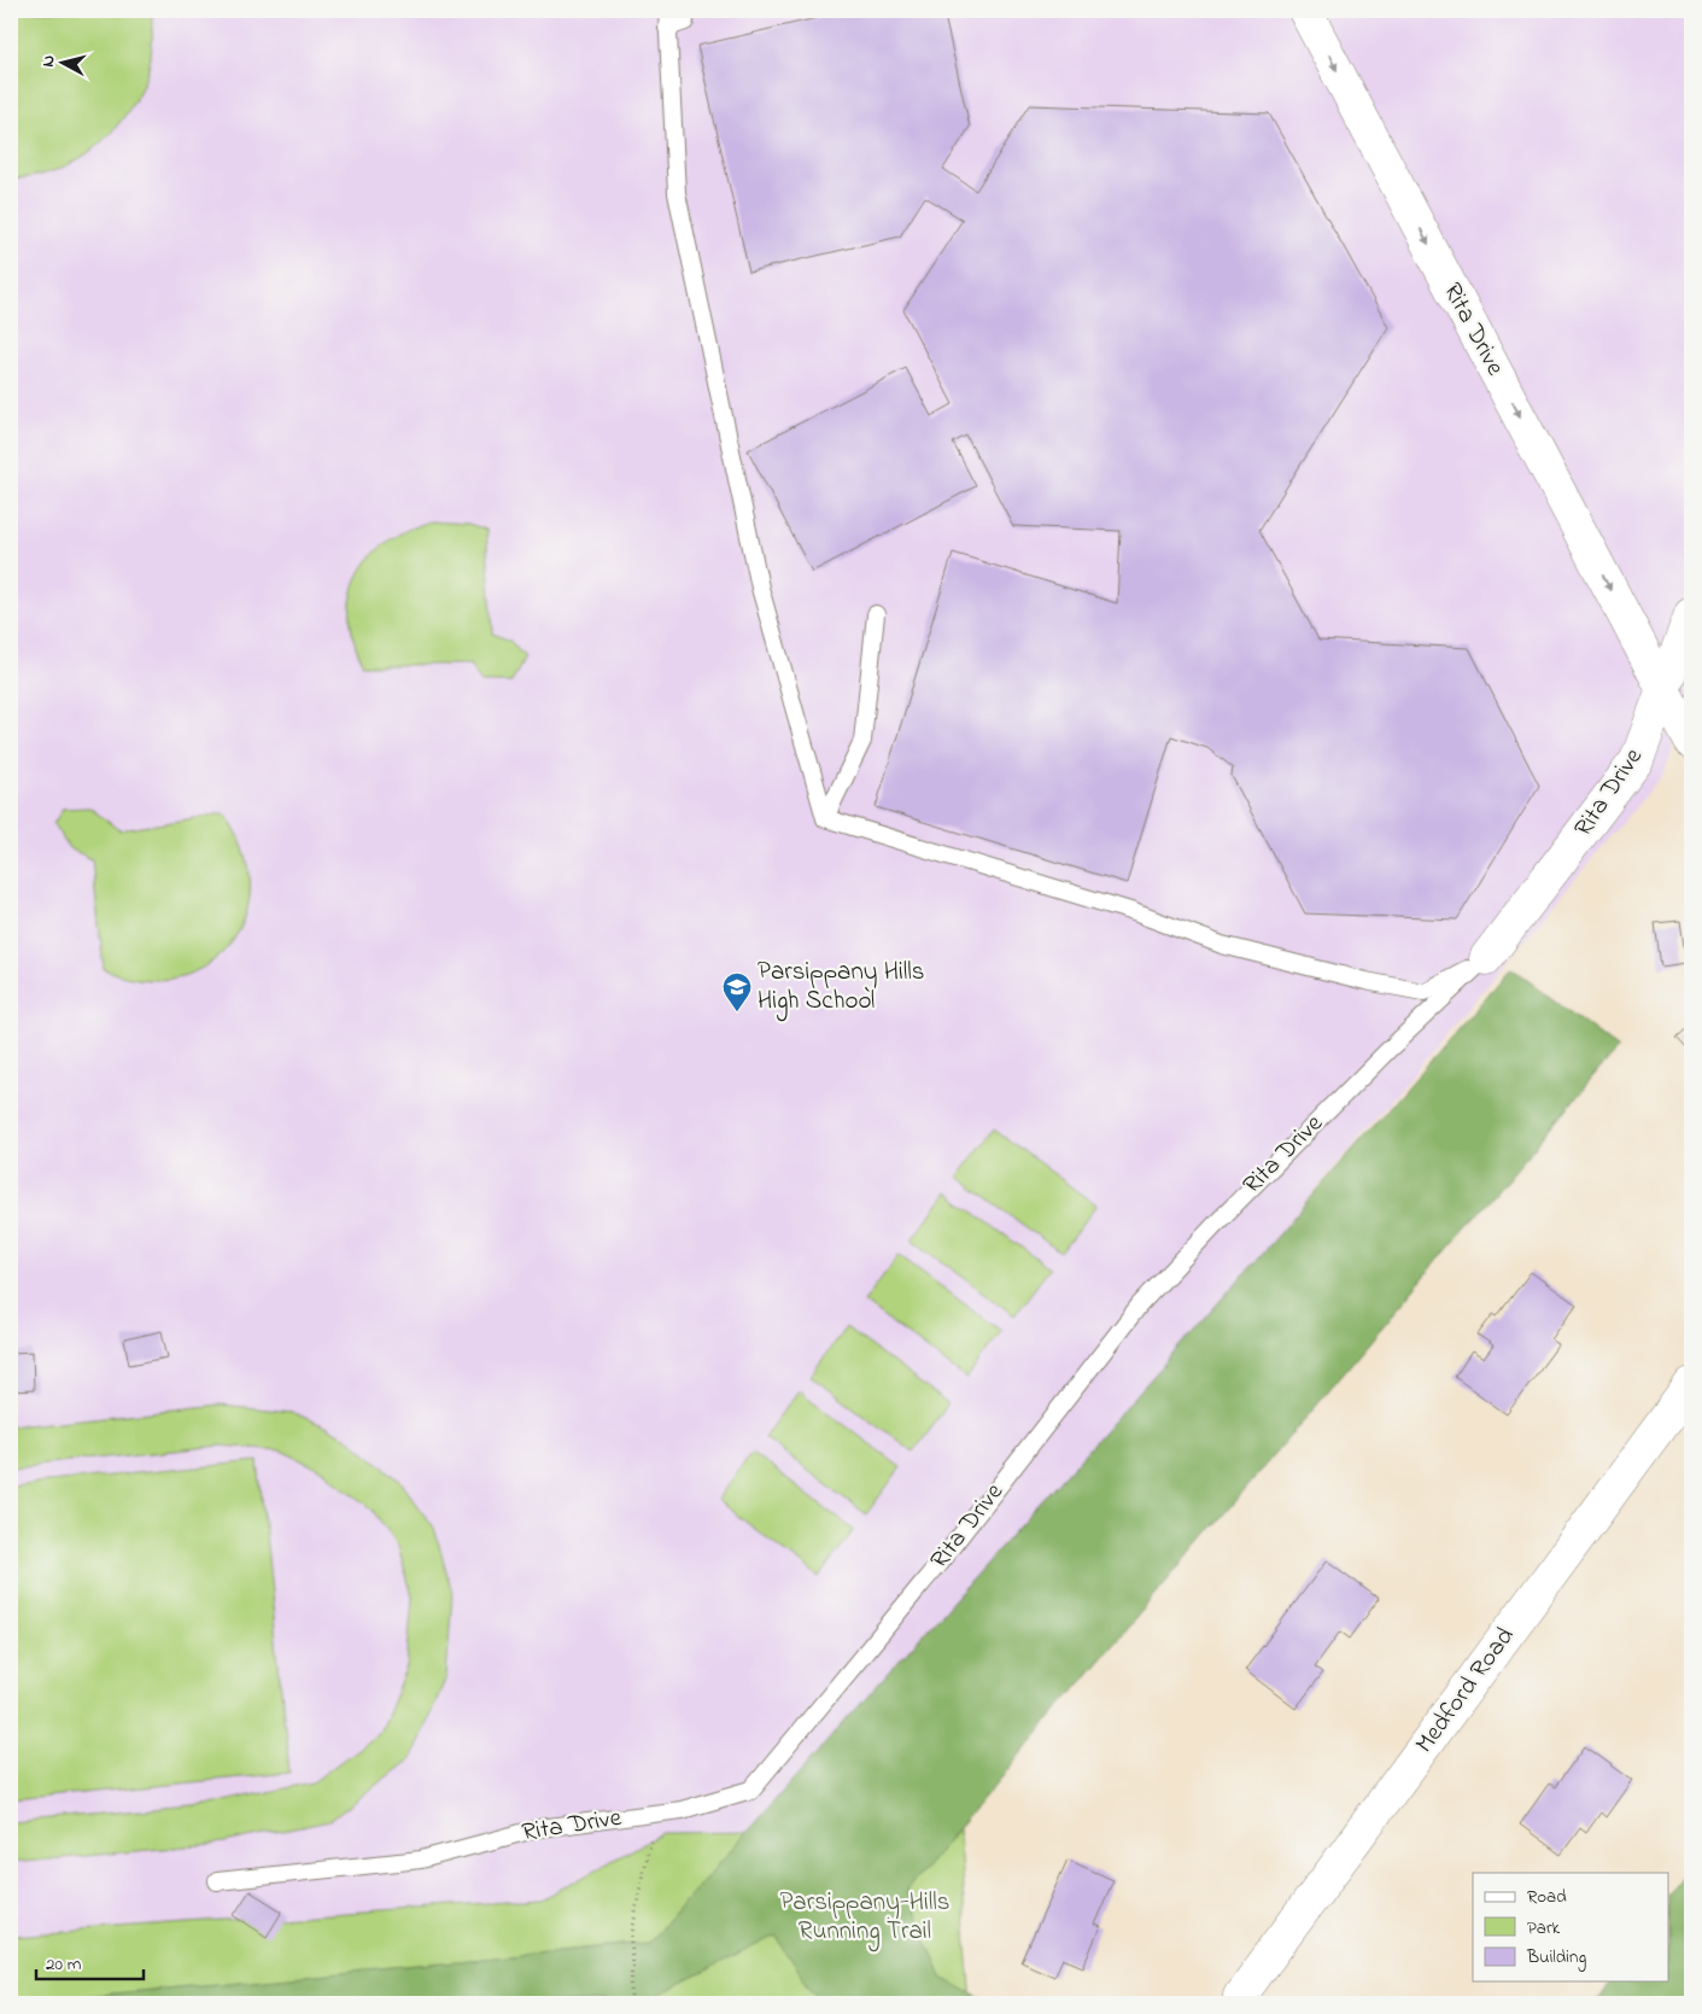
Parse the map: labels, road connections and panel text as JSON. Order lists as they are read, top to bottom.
{
  "streets": {
    "street": ["Rita Drive", "Medford Road"]
  },
  "parks": ["Parsippany-Hills Running Trail"],
  "places": {
    "school or university": ["Parsippany Hills High School"]
  },
  "legend": ["Road", "Park", "Building"],
  "scale_bar": "20 m",
  "north": "left"
}
